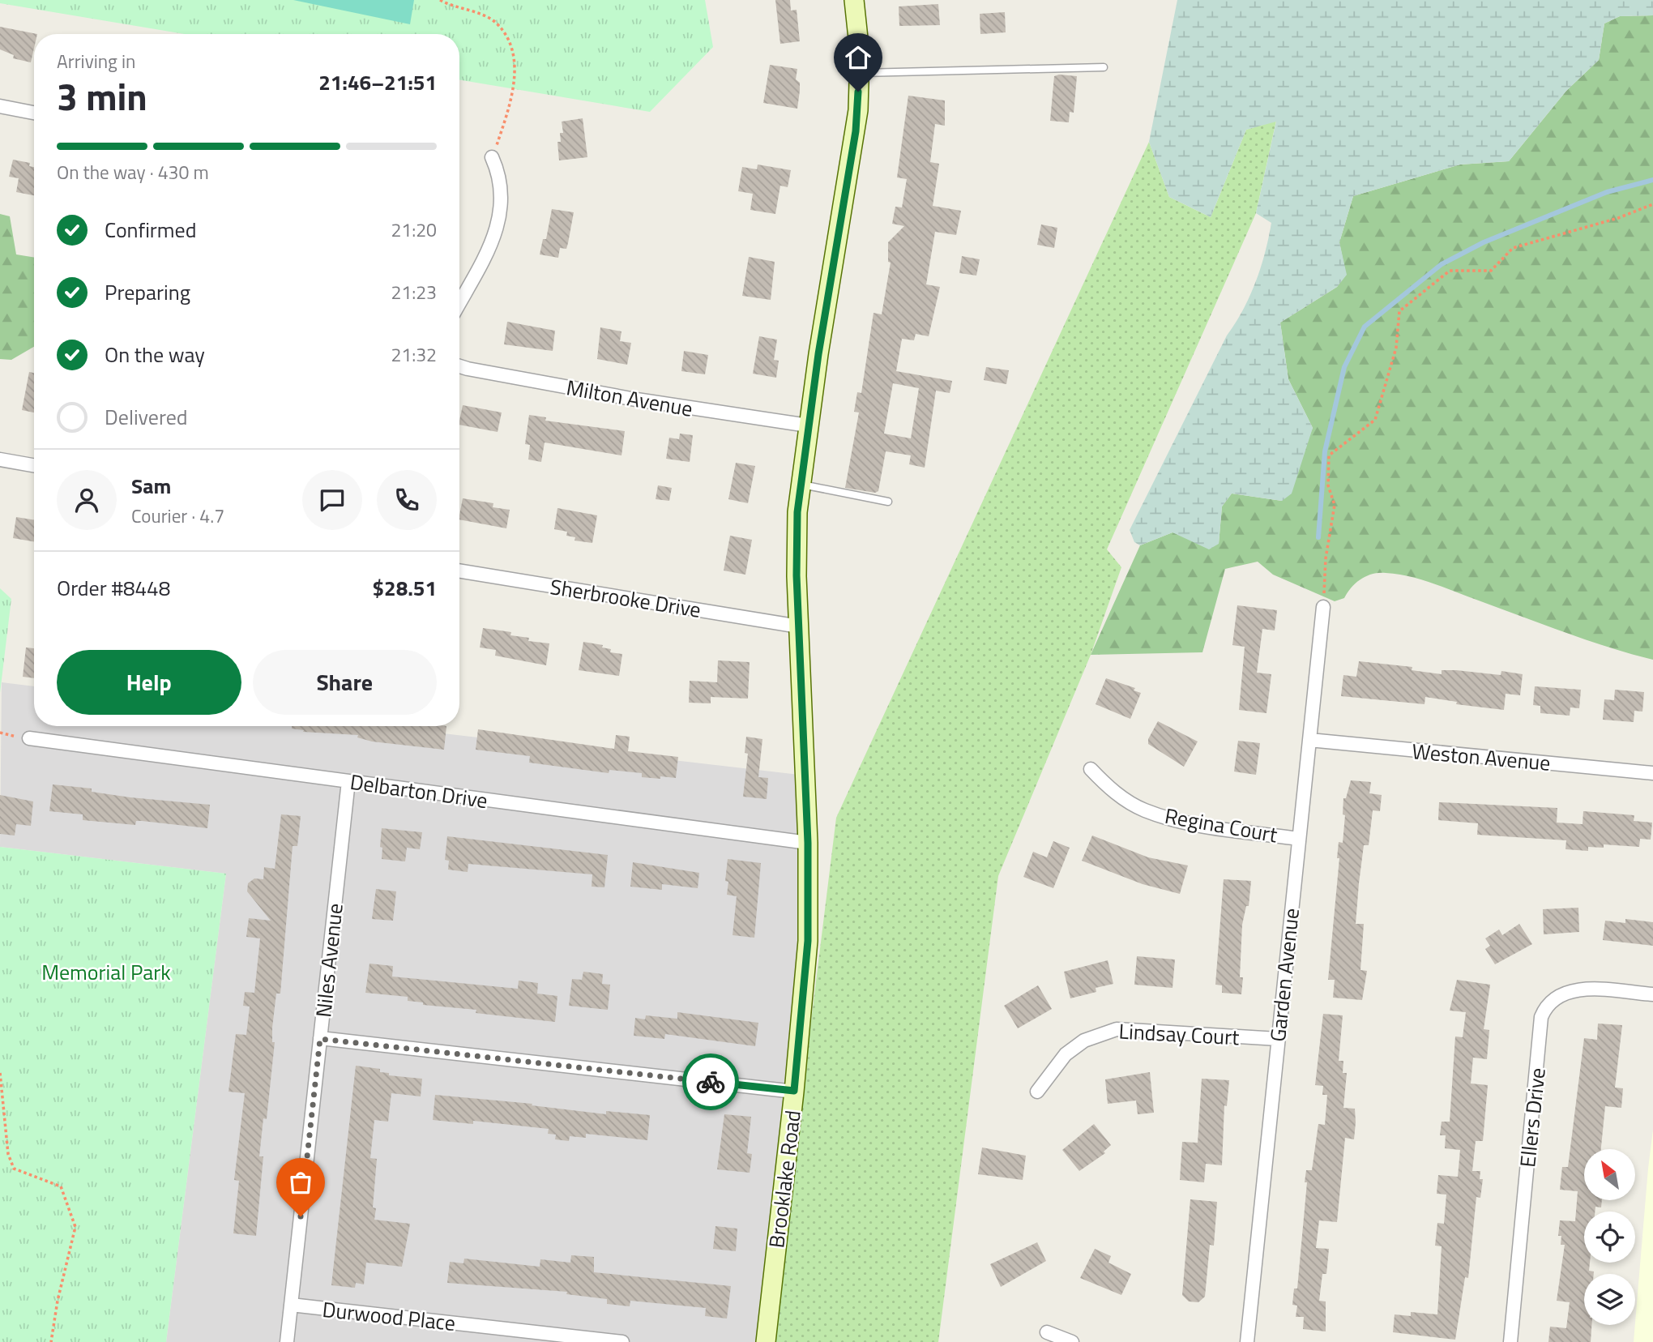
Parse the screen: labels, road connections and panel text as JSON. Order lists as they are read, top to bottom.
{
  "streets": {
    "street": [
      "Milton Avenue",
      "Sherbrooke Drive",
      "Weston Avenue",
      "Delbarton Drive",
      "Regina Court",
      "Niles Avenue",
      "Garden Avenue",
      "Lindsay Court",
      "Ellers Drive",
      "Brooklake Road",
      "Durwood Place"
    ]
  },
  "crossings": [
    ["Milton Avenue", "Brooklake Road"],
    ["Sherbrooke Drive", "Brooklake Road"],
    ["Weston Avenue", "Garden Avenue"],
    ["Delbarton Drive", "Niles Avenue"],
    ["Delbarton Drive", "Brooklake Road"],
    ["Regina Court", "Garden Avenue"],
    ["Niles Avenue", "Durwood Place"],
    ["Garden Avenue", "Lindsay Court"]
  ],
  "parks": ["Memorial Park"],
  "north": "top left",
  "page": {
    "heading": ["3 min", "Arriving in", "21:46–21:51"],
    "panel": [
      "Sam",
      "Courier · 4.7",
      "Order #8448",
      "$28.51"
    ],
    "bar": "On the way · 430 m",
    "list": [
      ["Confirmed", "21:20"],
      ["Preparing", "21:23"],
      ["On the way", "21:32"],
      "Delivered"
    ],
    "buttons": ["Help", "Share"]
  }
}
